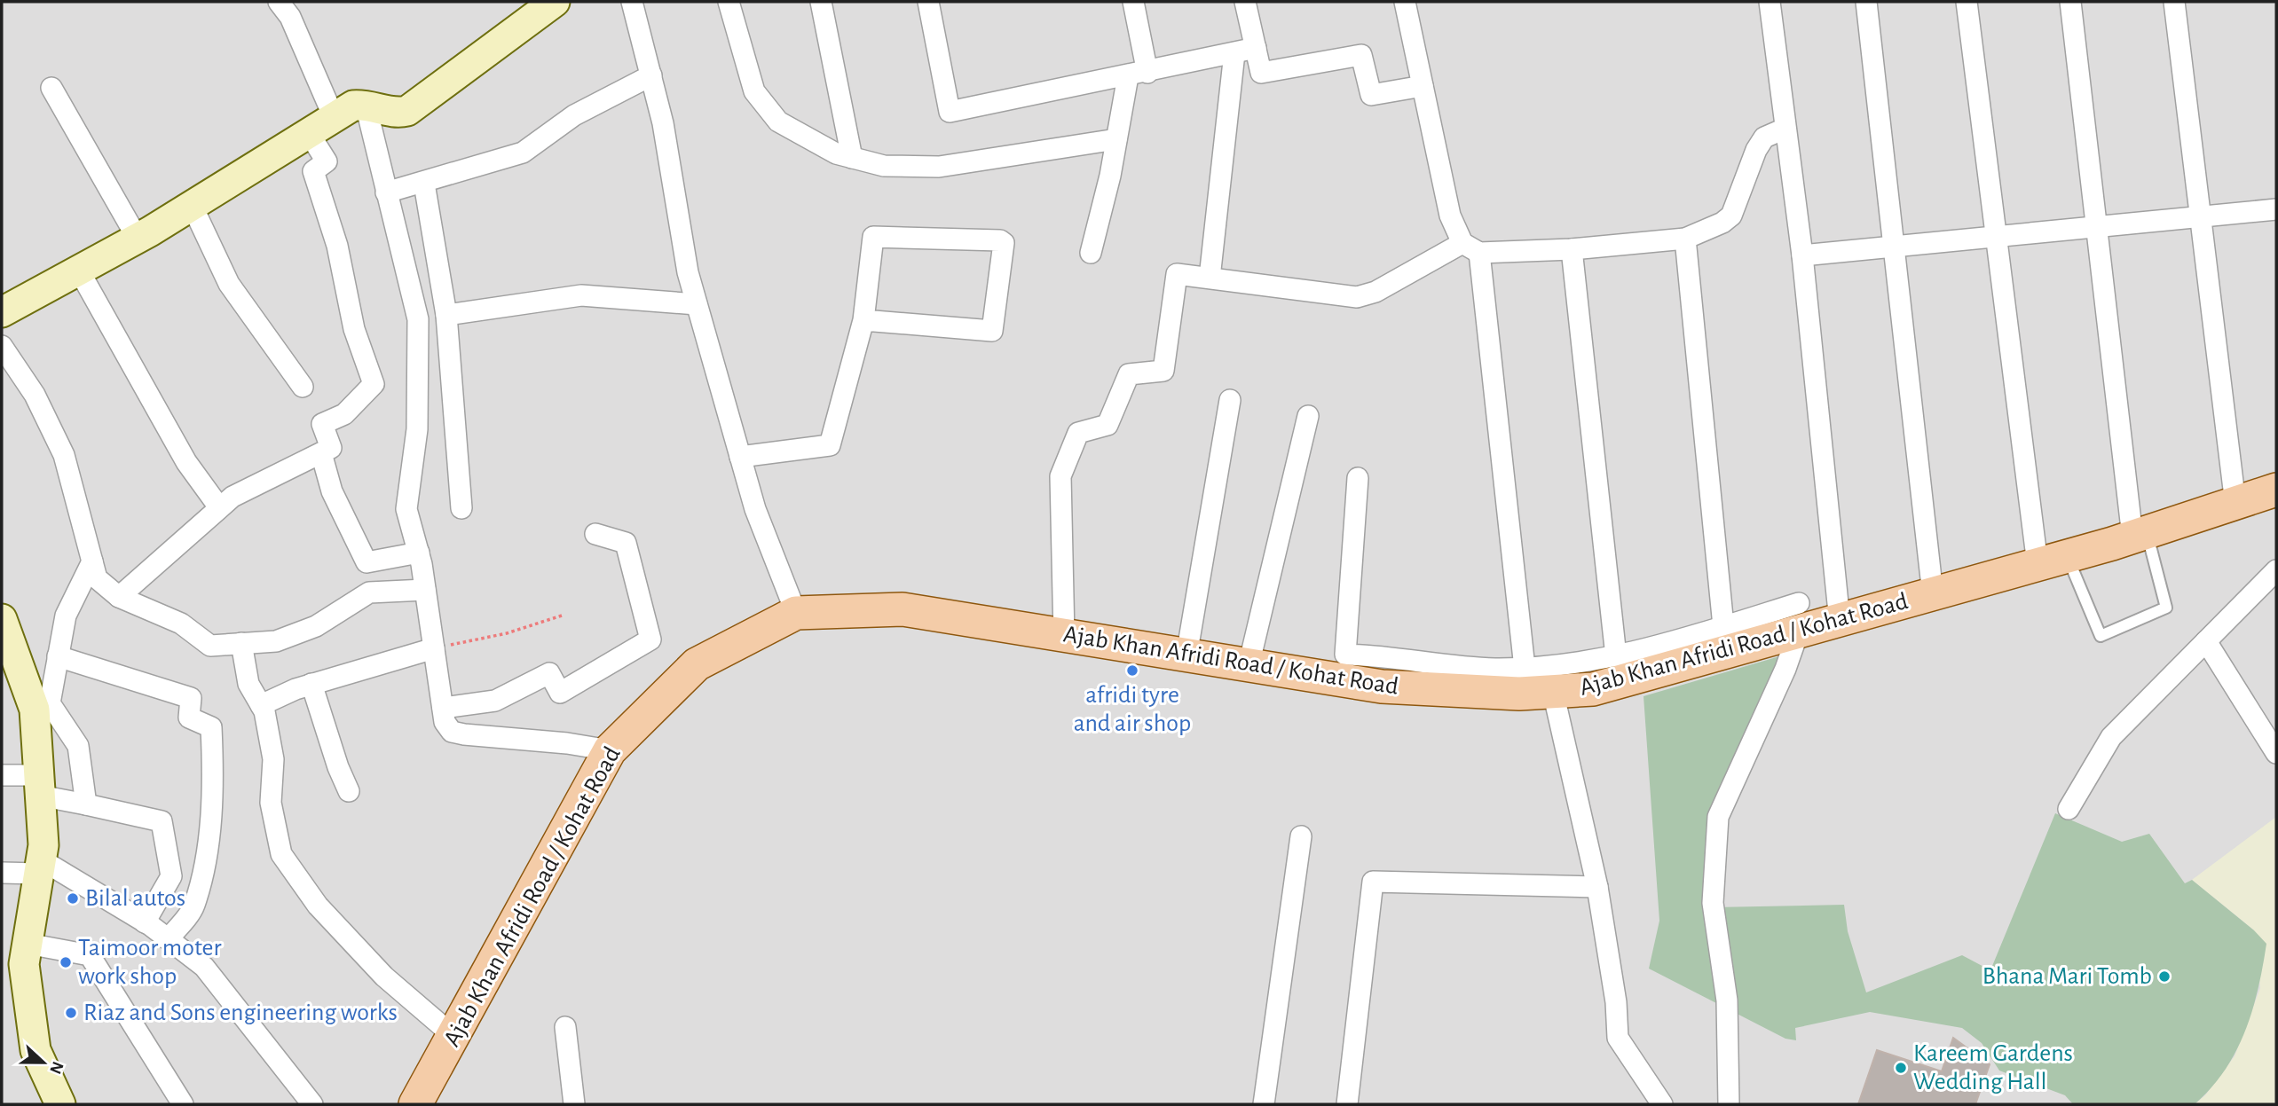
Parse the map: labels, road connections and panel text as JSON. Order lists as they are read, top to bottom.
{
  "streets": {
    "main road": ["Ajab Khan Afridi Road / Kohat Road"]
  },
  "places": [
    "afridi tyre and air shop",
    "Bilal autos",
    "Taimoor moter work shop",
    "Bhana Mari Tomb",
    "Riaz and Sons engineering works",
    "Kareem Gardens Wedding Hall"
  ],
  "north": "right"
}
